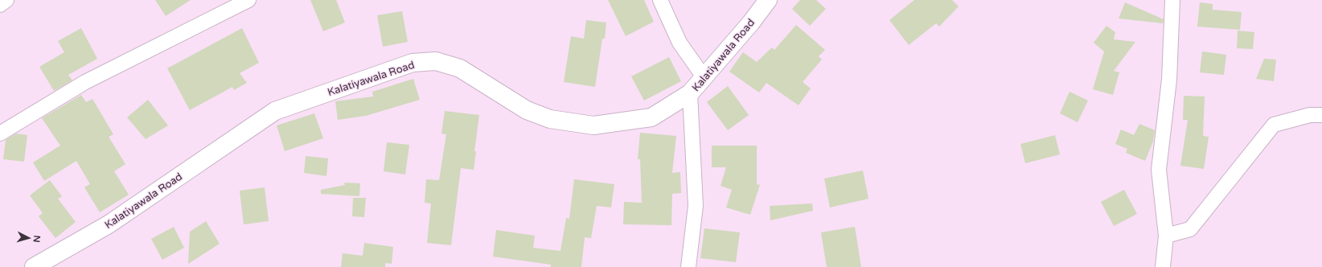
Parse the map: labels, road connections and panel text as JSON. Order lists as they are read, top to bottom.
{
  "streets": {
    "street": ["Kalatiyawala Road"]
  },
  "north": "right"
}
